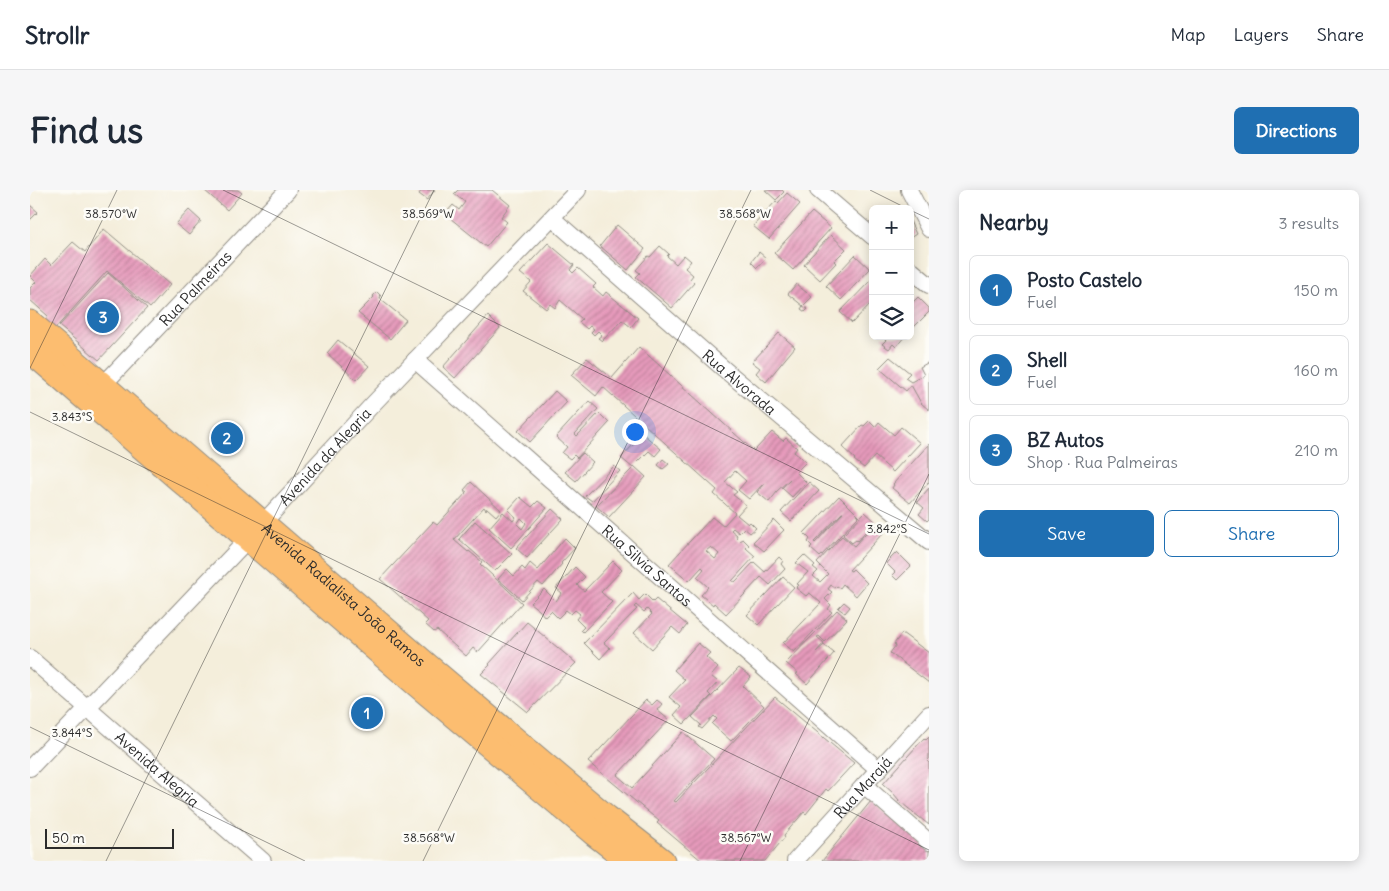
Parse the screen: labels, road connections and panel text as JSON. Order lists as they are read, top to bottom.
{
  "streets": {
    "main road": ["Avenida Radialista João Ramos"],
    "street": [
      "Rua Palmeiras",
      "Rua Alvorada",
      "Avenida da Alegria",
      "Rua Silvia Santos",
      "Avenida Alegria",
      "Rua Marajá"
    ]
  },
  "crossings": [
    ["Rua Palmeiras", "Avenida Radialista João Ramos"],
    ["Rua Alvorada", "Avenida da Alegria"],
    ["Avenida da Alegria", "Rua Silvia Santos"],
    ["Avenida da Alegria", "Avenida Radialista João Ramos"],
    ["Avenida da Alegria", "Avenida Alegria"],
    ["Rua Silvia Santos", "Rua Marajá"]
  ],
  "scale_bar": "50 m",
  "page": {
    "header": "Strollr",
    "nav": ["Map", "Layers", "Share"],
    "buttons": [
      "Directions",
      ["Save", "Share"]
    ],
    "title": "Find us",
    "heading": ["Nearby", "3 results"],
    "map_buttons": ["+", "−"],
    "list": [
      {
        "mark": "1",
        "name": "Posto Castelo",
        "note": "Fuel",
        "value": "150 m"
      },
      {
        "mark": "2",
        "name": "Shell",
        "note": "Fuel",
        "value": "160 m"
      },
      {
        "mark": "3",
        "name": "BZ Autos",
        "note": "Shop · Rua Palmeiras",
        "value": "210 m"
      }
    ],
    "pins": ["3", "2", "1"],
    "scale": "50 m"
  },
  "coordinates": [
    "38.570°W",
    "38.569°W",
    "38.568°W",
    "3.843°S",
    "3.842°S",
    "3.844°S",
    "38.567°W"
  ]
}
